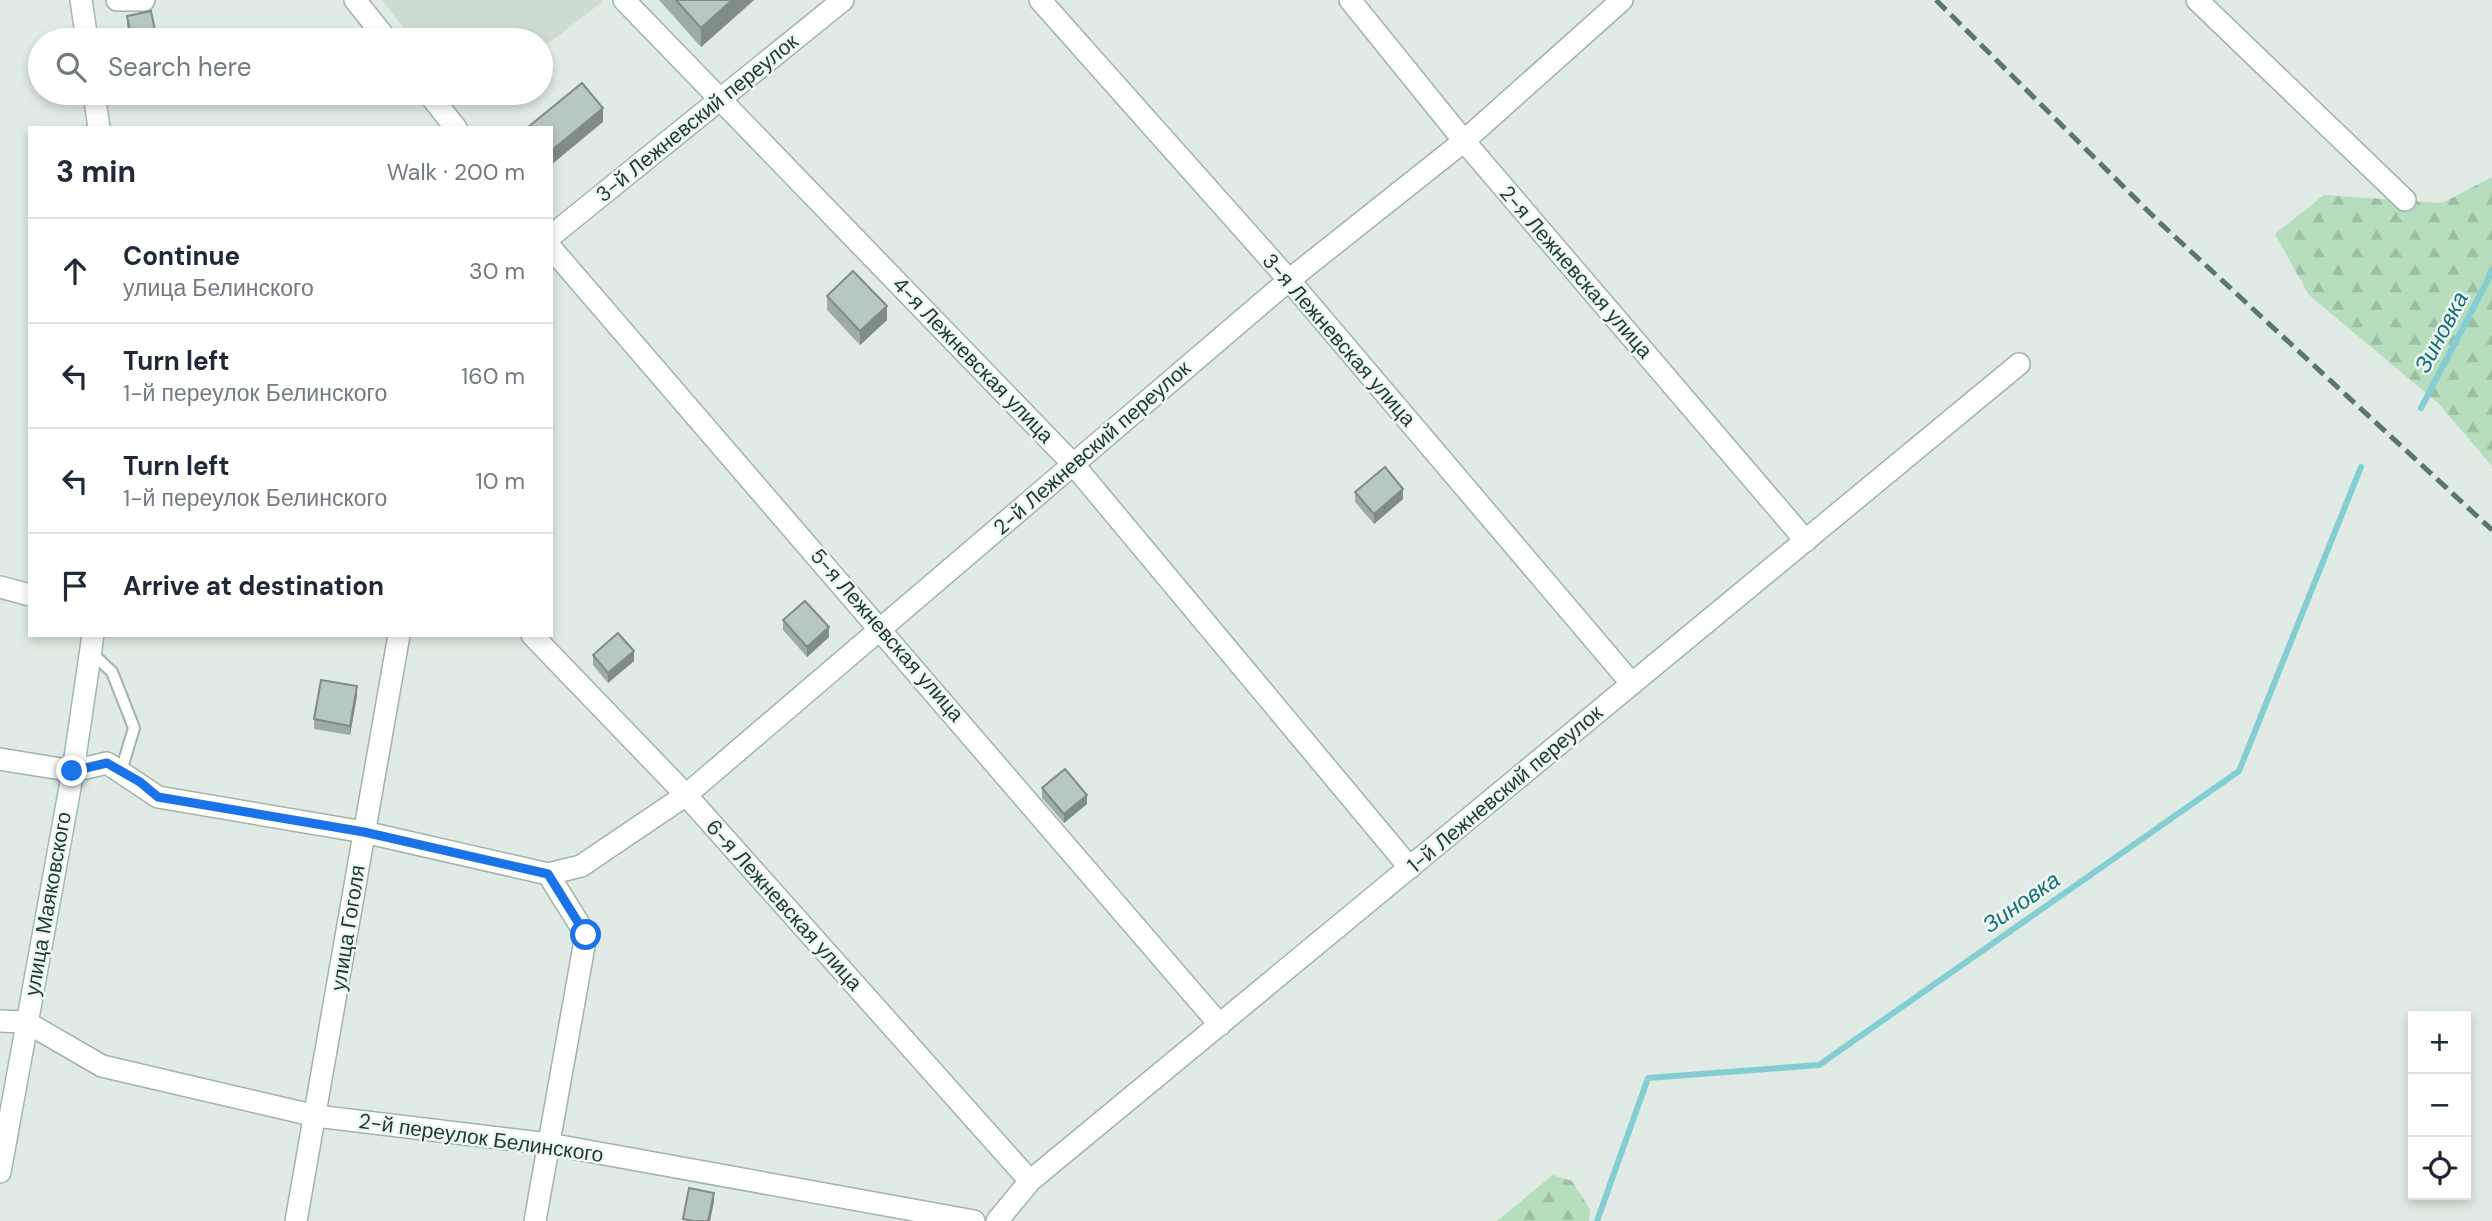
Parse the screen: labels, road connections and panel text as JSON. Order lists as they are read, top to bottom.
{
  "streets": {
    "street": [
      "3-й Лежневский переулок",
      "2-я Лежневская улица",
      "3-я Лежневская улица",
      "4-я Лежневская улица",
      "2-й Лежневский переулок",
      "5-я Лежневская улица",
      "1-й Лежневский переулок",
      "улица Маяковского",
      "6-я Лежневская улица",
      "улица Гоголя",
      "2-й переулок Белинского"
    ]
  },
  "crossings": [
    ["3-й Лежневский переулок", "4-я Лежневская улица"],
    ["2-я Лежневская улица", "2-й Лежневский переулок"],
    ["2-я Лежневская улица", "1-й Лежневский переулок"],
    ["3-я Лежневская улица", "2-й Лежневский переулок"],
    ["3-я Лежневская улица", "1-й Лежневский переулок"],
    ["4-я Лежневская улица", "2-й Лежневский переулок"],
    ["4-я Лежневская улица", "1-й Лежневский переулок"],
    ["2-й Лежневский переулок", "5-я Лежневская улица"],
    ["2-й Лежневский переулок", "6-я Лежневская улица"],
    ["5-я Лежневская улица", "1-й Лежневский переулок"],
    ["1-й Лежневский переулок", "6-я Лежневская улица"],
    ["улица Маяковского", "2-й переулок Белинского"],
    ["улица Гоголя", "2-й переулок Белинского"]
  ],
  "water": ["Зиновка"],
  "page": {
    "search": "Search here",
    "heading": ["3 min", "Walk · 200 m"],
    "list": [
      ["Continue", "улица Белинского", "30 m"],
      ["Turn left", "1-й переулок Белинского", "160 m"],
      ["Turn left", "1-й переулок Белинского", "10 m"],
      "Arrive at destination"
    ],
    "map_buttons": ["+", "−"]
  }
}
